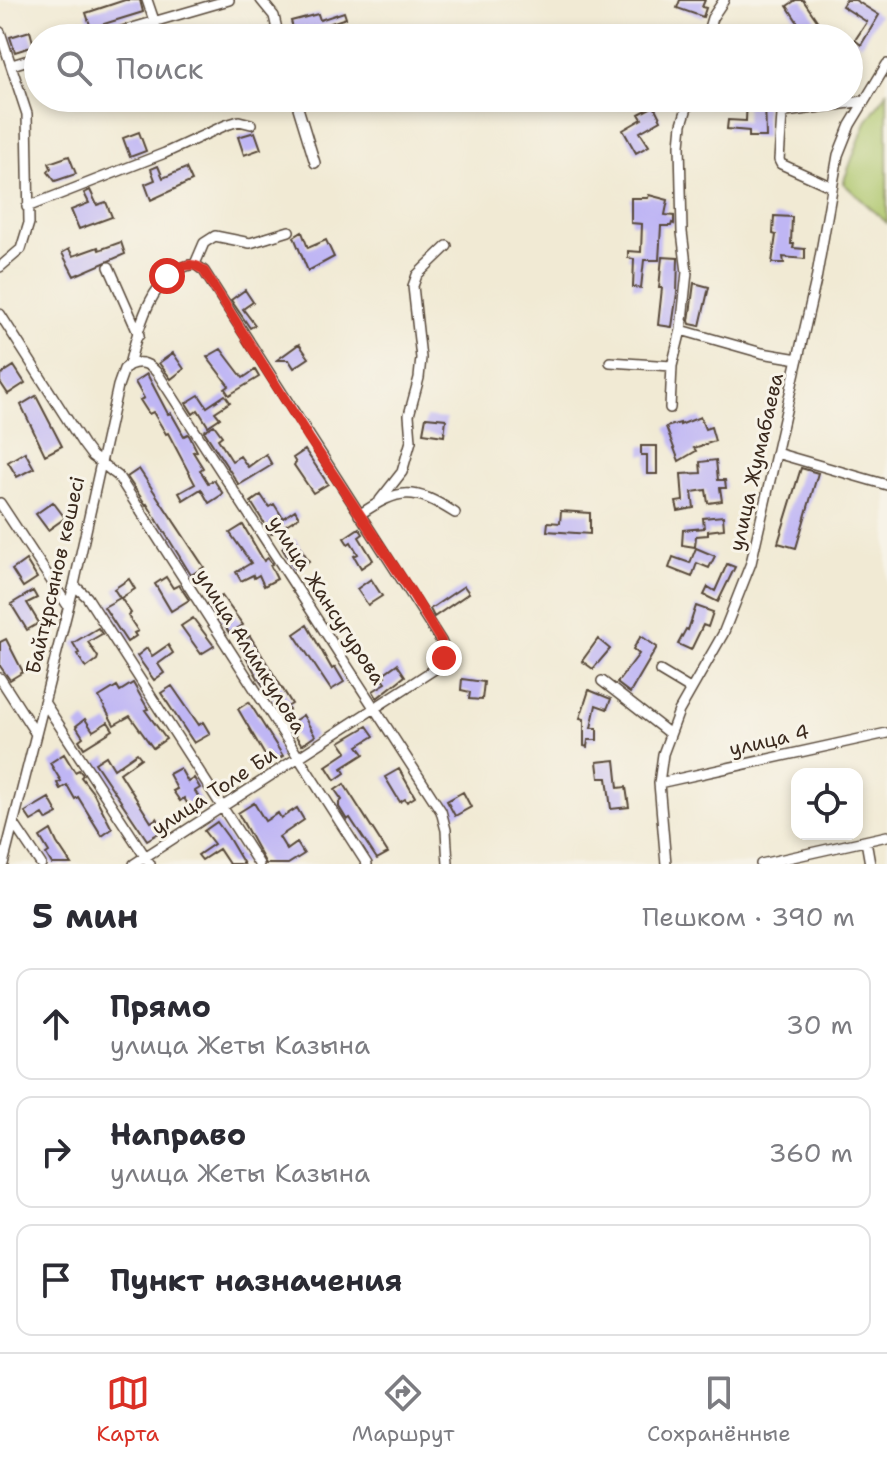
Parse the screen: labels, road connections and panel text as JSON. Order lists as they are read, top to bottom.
{
  "streets": {
    "street": [
      "улица Жумабаева",
      "Байтұрсынов көшесі",
      "улица Жансугурова",
      "улица Алимкулова",
      "улица 4",
      "улица Толе Би"
    ]
  },
  "crossings": [
    ["улица Жумабаева", "улица 4"],
    ["Байтұрсынов көшесі", "улица Жансугурова"],
    ["Байтұрсынов көшесі", "улица Алимкулова"],
    ["улица Жансугурова", "улица Толе Би"],
    ["улица Алимкулова", "улица Толе Би"]
  ],
  "page": {
    "search": "Поиск",
    "heading": ["5 мин", "Пешком · 390 m"],
    "list": [
      ["Прямо", "улица Жеты Казына", "30 m"],
      ["Направо", "улица Жеты Казына", "360 m"],
      "Пункт назначения"
    ],
    "nav": ["Карта", "Маршрут", "Сохранённые"]
  }
}
